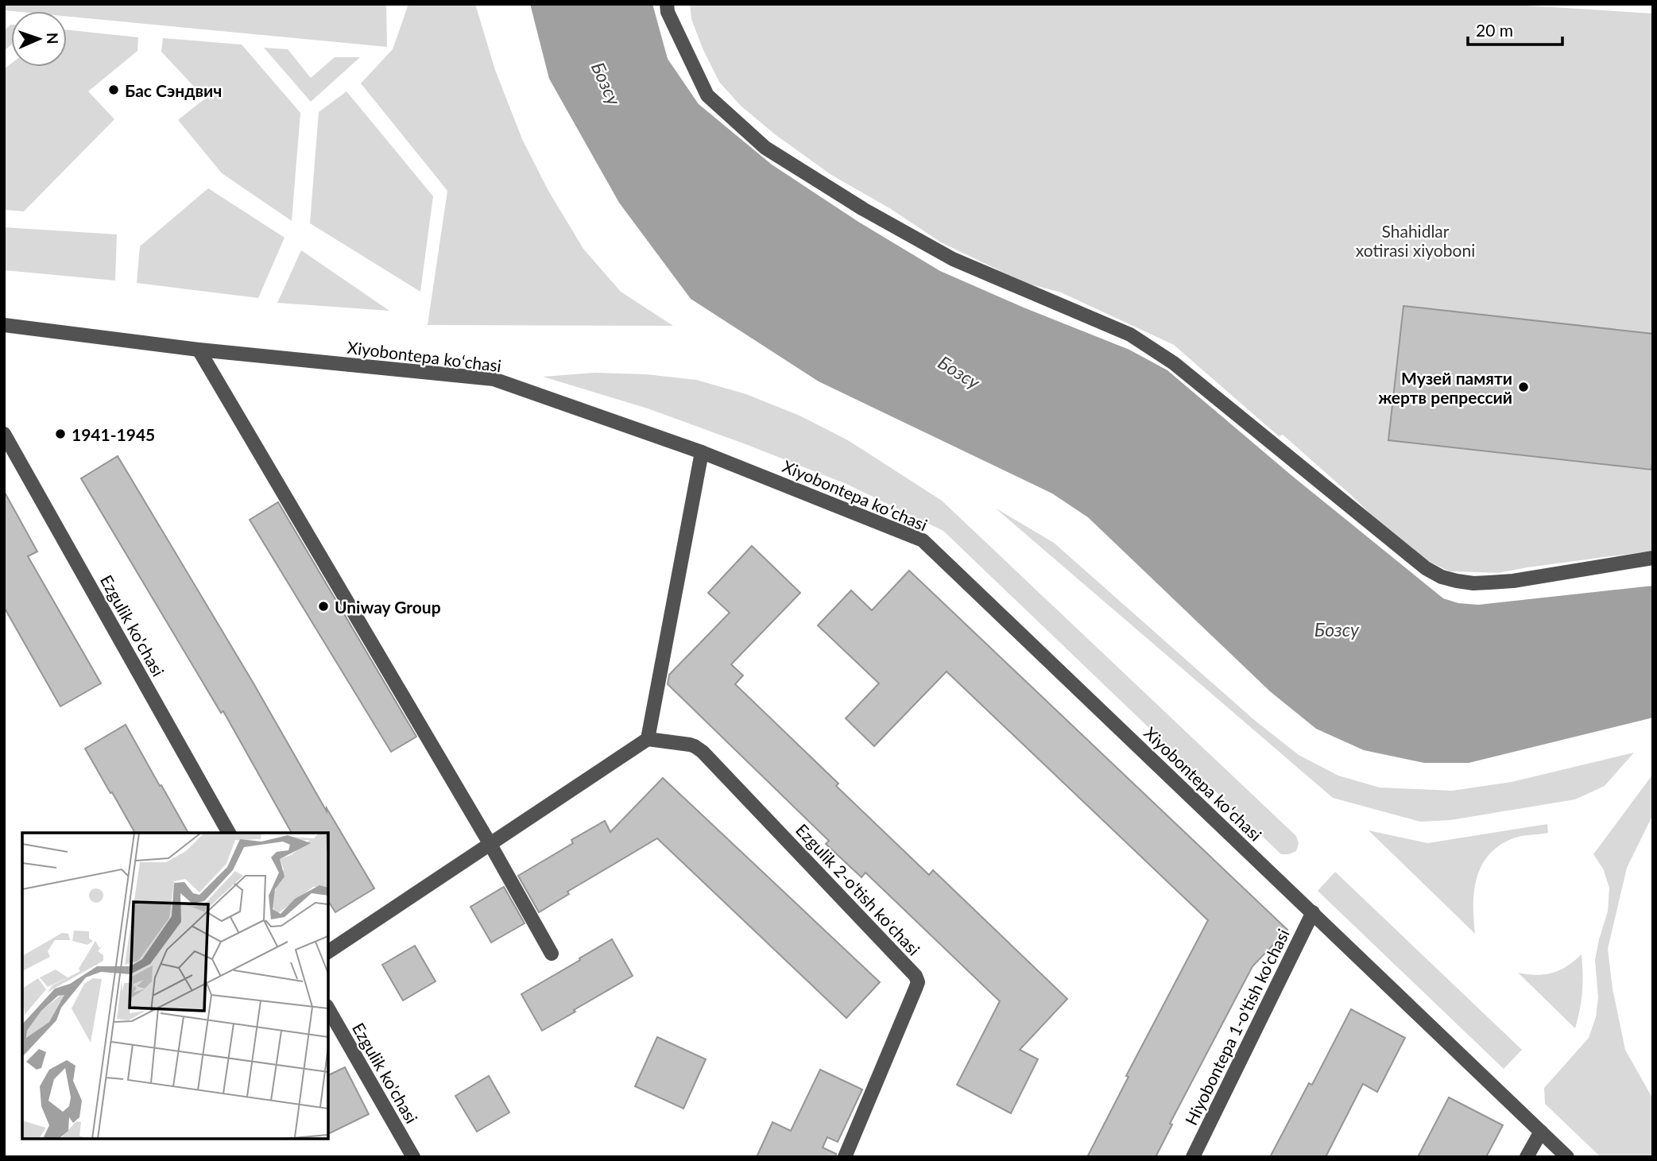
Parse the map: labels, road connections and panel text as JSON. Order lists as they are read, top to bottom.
{
  "streets": {
    "street": [
      "Xiyobontepa koʻchasi",
      "Ezgulik ko'chasi",
      "Ezgulik 2-o'tish ko'chasi",
      "Hiyobontepa 1-o'tish ko'chasi"
    ]
  },
  "crossings": [
    ["Xiyobontepa koʻchasi", "Hiyobontepa 1-o'tish ko'chasi"]
  ],
  "water": ["Бозсу"],
  "parks": ["Shahidlar xotirasi xiyoboni"],
  "places": [
    "Бас Сэндвич",
    "Музей памяти жертв репрессий",
    "1941-1945",
    "Uniway Group"
  ],
  "scale_bar": "20 m",
  "north": "right"
}
